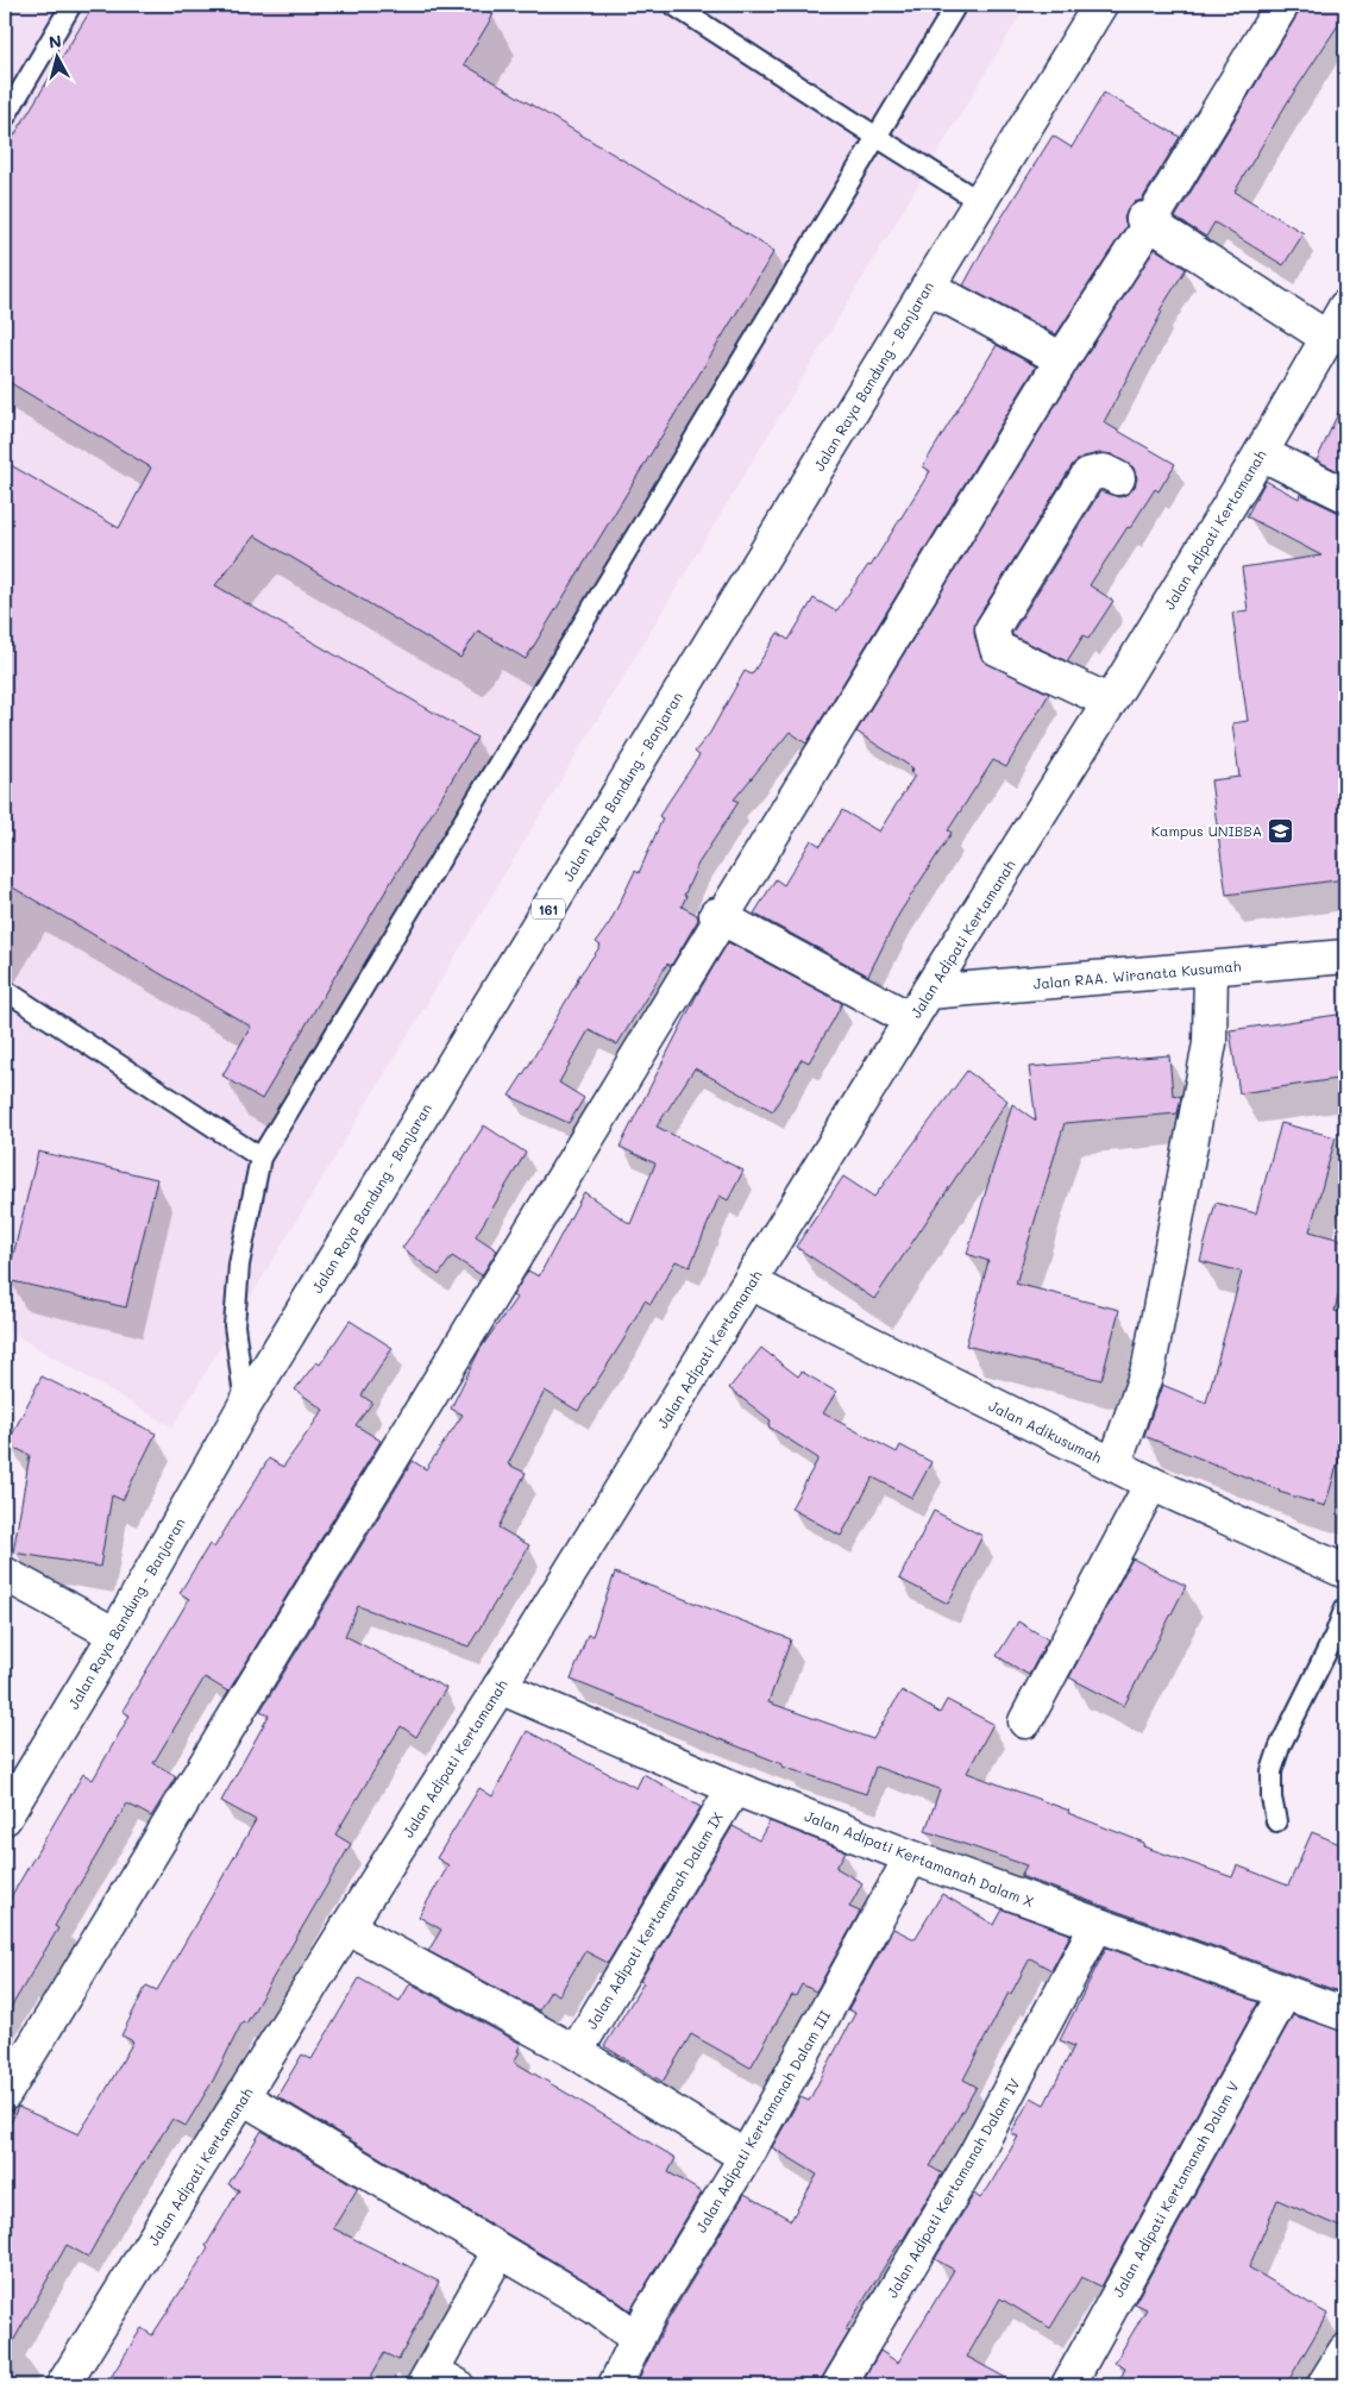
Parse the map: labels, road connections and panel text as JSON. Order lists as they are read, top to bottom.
{
  "streets": {
    "street": [
      "Jalan Raya Bandung - Banjaran",
      "Jalan Adipati Kertamanah",
      "161",
      "Jalan RAA. Wiranata Kusumah",
      "Jalan Adikusumah",
      "Jalan Adipati Kertamanah Dalam X",
      "Jalan Adipati Kertamanah Dalam IX",
      "Jalan Adipati Kertamanah Dalam III",
      "Jalan Adipati Kertamanah Dalam IV",
      "Jalan Adipati Kertamanah Dalam V"
    ]
  },
  "crossings": [
    ["Jalan Adipati Kertamanah", "Jalan RAA. Wiranata Kusumah"],
    ["Jalan Adipati Kertamanah", "Jalan Adikusumah"],
    ["Jalan Adipati Kertamanah", "Jalan Adipati Kertamanah Dalam X"],
    ["Jalan Adipati Kertamanah Dalam X", "Jalan Adipati Kertamanah Dalam IX"],
    ["Jalan Adipati Kertamanah Dalam X", "Jalan Adipati Kertamanah Dalam III"],
    ["Jalan Adipati Kertamanah Dalam X", "Jalan Adipati Kertamanah Dalam IV"],
    ["Jalan Adipati Kertamanah Dalam X", "Jalan Adipati Kertamanah Dalam V"]
  ],
  "places": {
    "school or university": ["Kampus UNIBBA"]
  },
  "north": "top"
}
